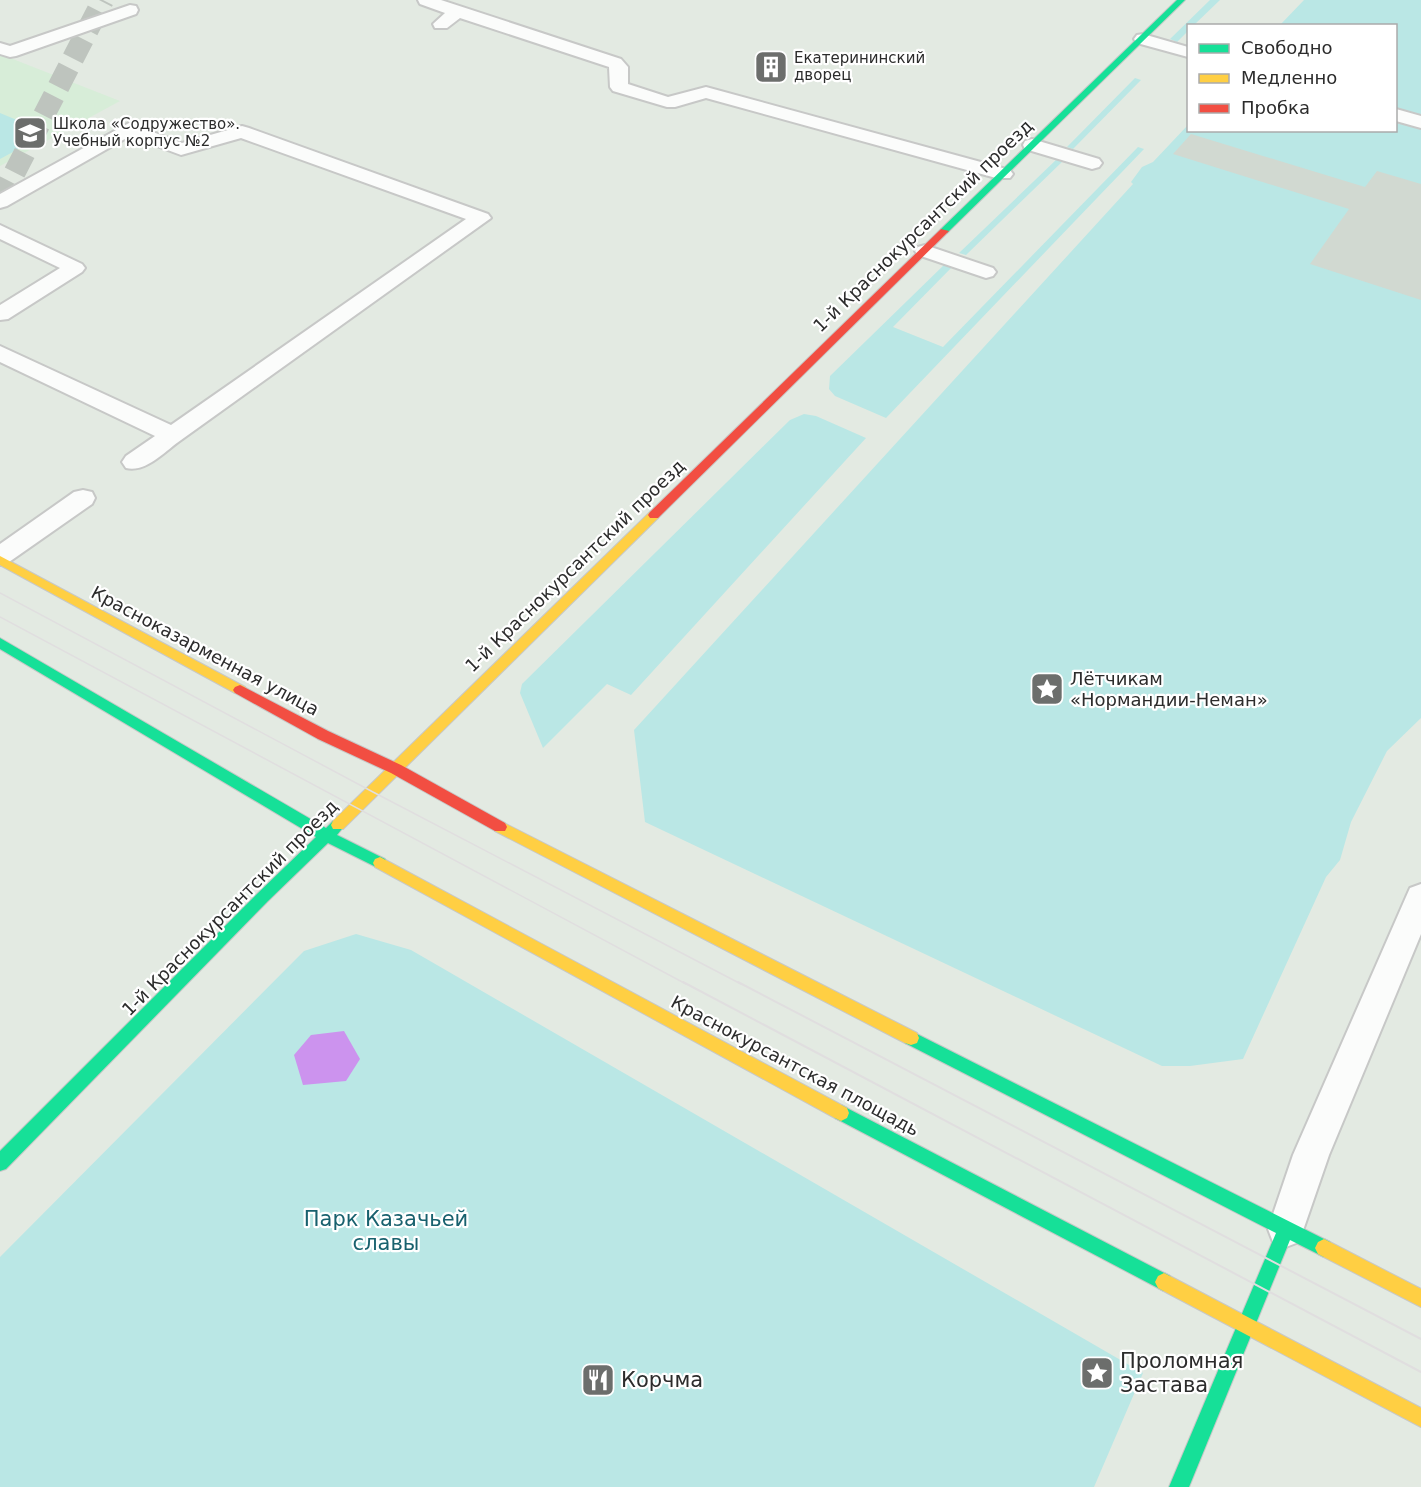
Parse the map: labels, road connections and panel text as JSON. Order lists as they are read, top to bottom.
{
  "streets": {
    "main road": ["1-й Краснокурсантский проезд", "Красноказарменная улица", "Краснокурсантская площадь"]
  },
  "crossings": [
    ["1-й Краснокурсантский проезд", "Красноказарменная улица"],
    ["1-й Краснокурсантский проезд", "Краснокурсантская площадь"]
  ],
  "parks": ["Парк Казачьей славы"],
  "places": {
    "building": ["Екатерининский дворец"],
    "school or university": ["Школа «Содружество». Учебный корпус №2"],
    "place": ["Лётчикам «Нормандии-Неман»", "Проломная Застава"],
    "restaurant": ["Корчма"]
  },
  "legend": ["Свободно", "Медленно", "Пробка"]
}
